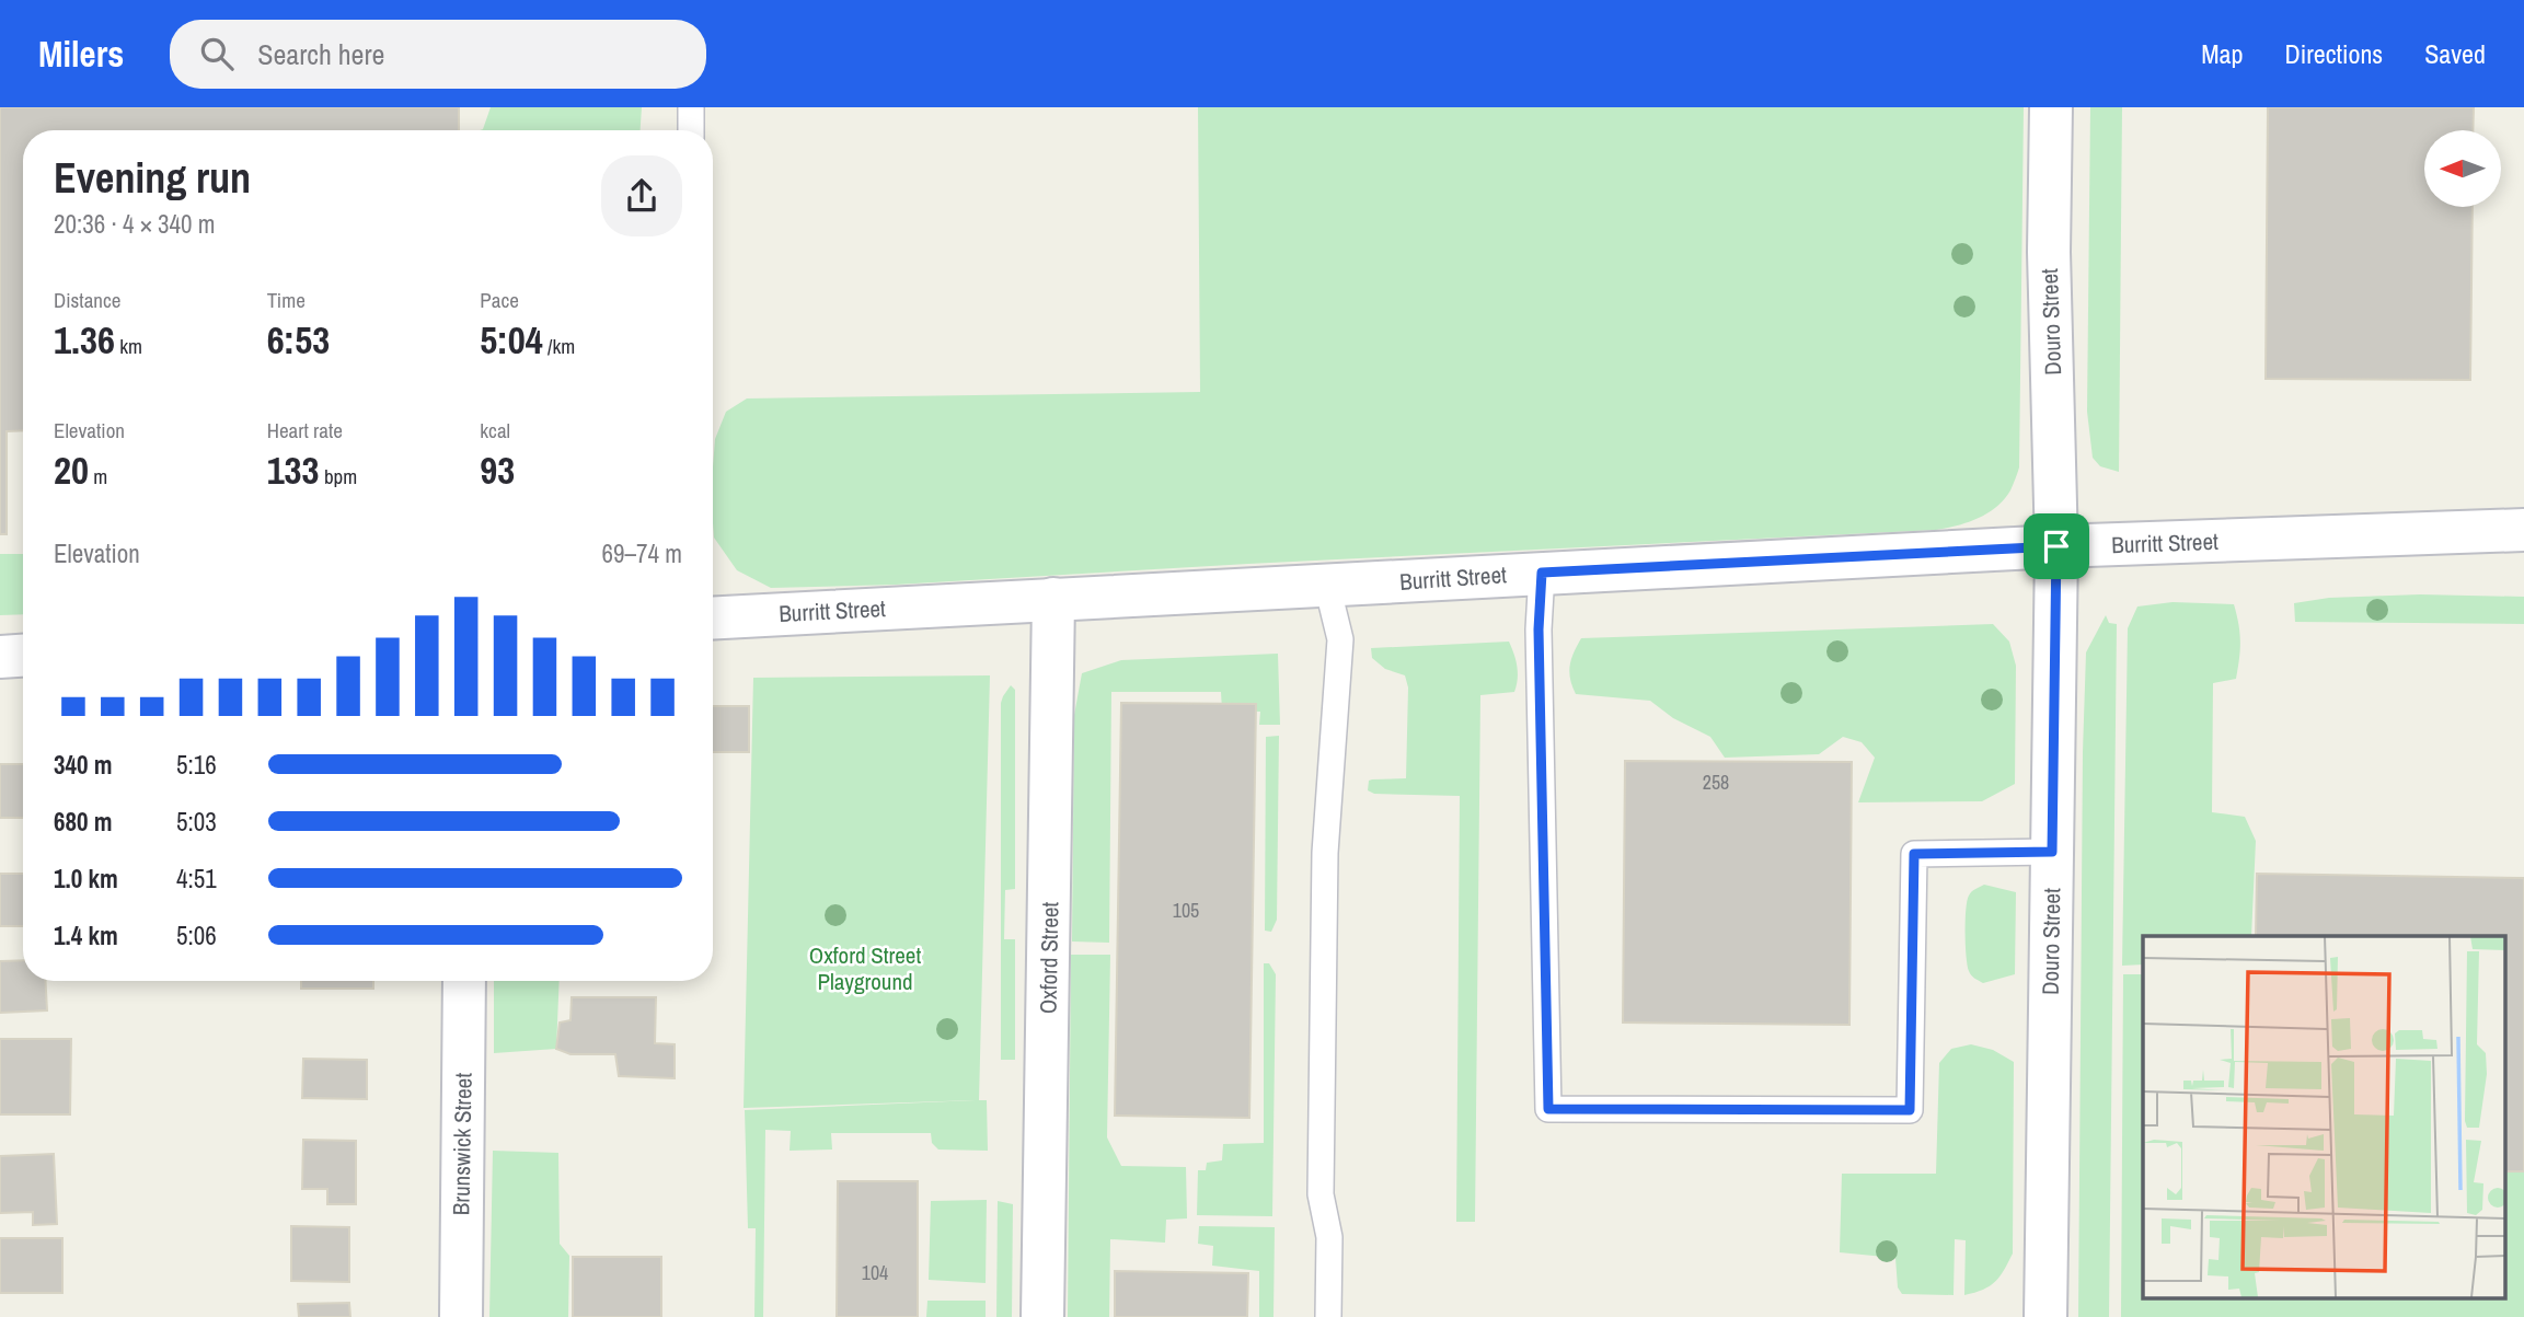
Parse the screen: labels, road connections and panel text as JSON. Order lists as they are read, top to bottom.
{
  "streets": {
    "street": [
      "Douro Street",
      "Burritt Street",
      "Oxford Street",
      "Brunswick Street"
    ]
  },
  "crossings": [
    ["Douro Street", "Burritt Street"],
    ["Burritt Street", "Oxford Street"]
  ],
  "parks": ["Oxford Street Playground"],
  "house_numbers": ["258", "105", "104"],
  "north": "left",
  "page": {
    "header": "Milers",
    "search": "Search here",
    "nav": ["Map", "Directions", "Saved"],
    "heading": ["Evening run", "20:36 · 4 × 340 m"],
    "stats": [
      ["Distance", "1.36 km"],
      ["Time", "6:53"],
      ["Pace", "5:04 /km"],
      ["Elevation", "20 m"],
      ["Heart rate", "133 bpm"],
      ["kcal", "93"]
    ],
    "chart": ["Elevation", "69–74 m"],
    "list": [
      {
        "name": "340 m",
        "note": "5:16"
      },
      {
        "name": "680 m",
        "note": "5:03"
      },
      {
        "name": "1.0 km",
        "note": "4:51"
      },
      {
        "name": "1.4 km",
        "note": "5:06"
      }
    ]
  }
}
